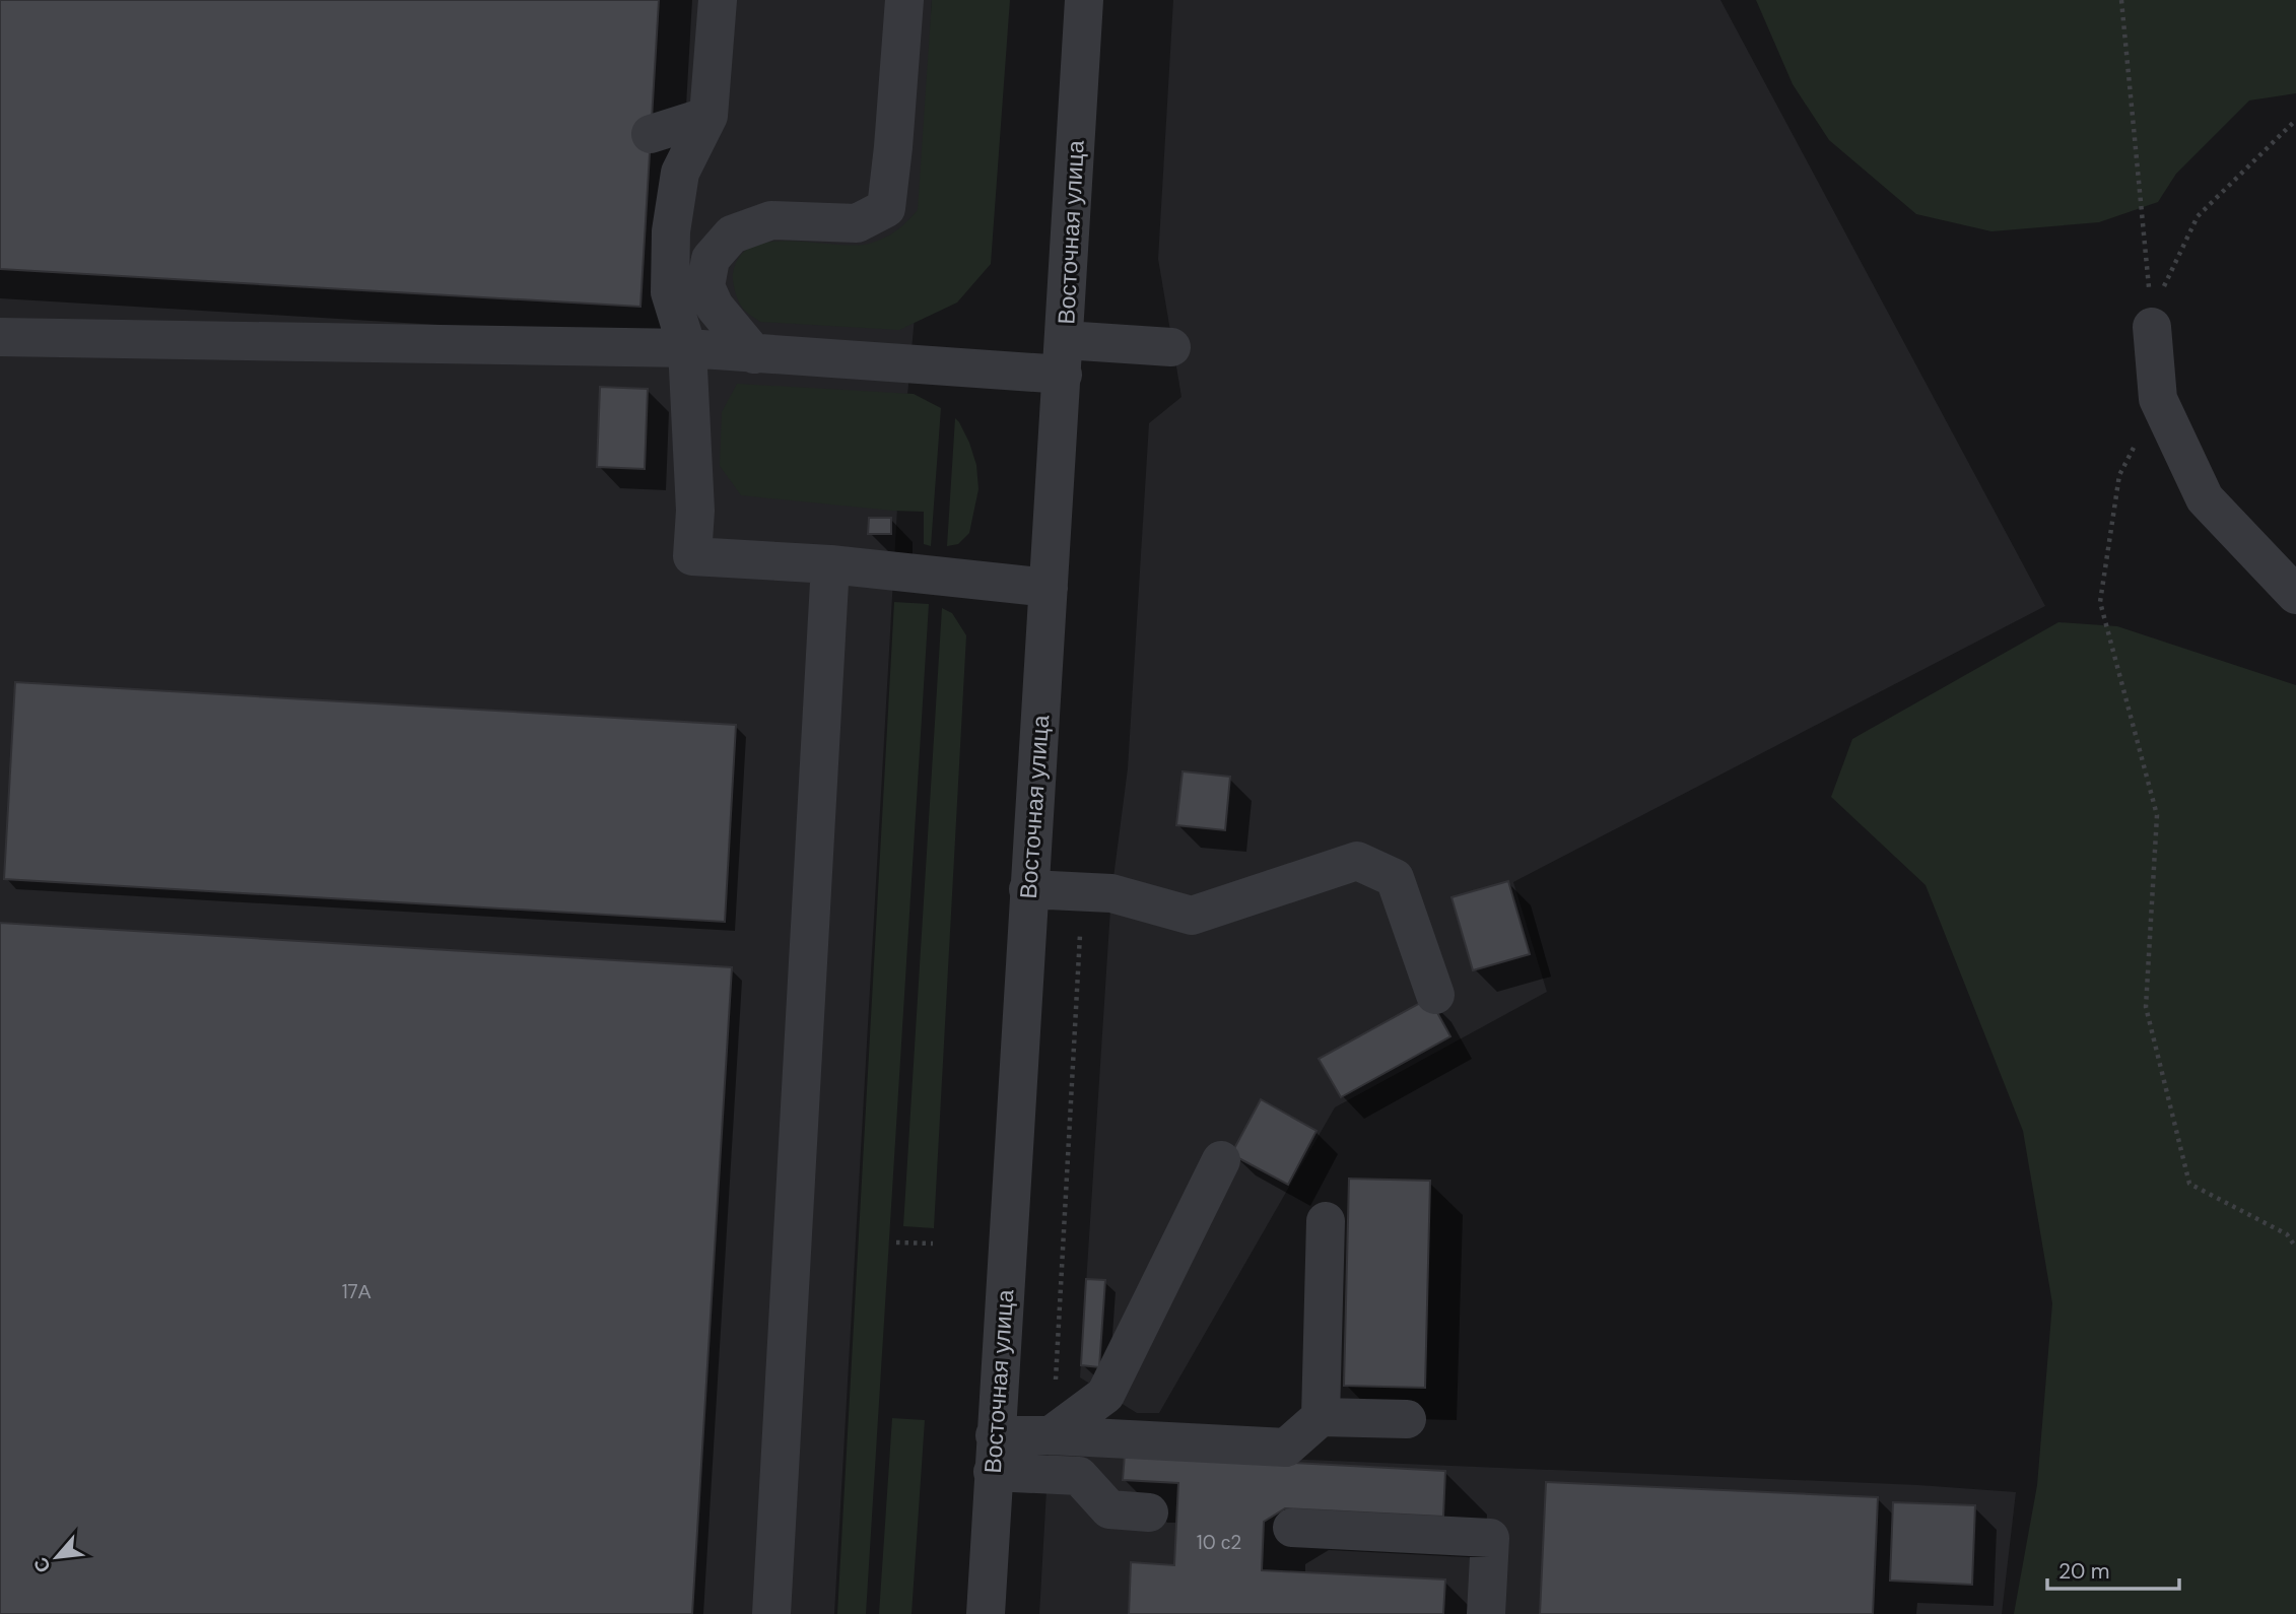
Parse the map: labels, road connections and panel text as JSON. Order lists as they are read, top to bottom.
{
  "streets": {
    "street": ["Восточная улица"]
  },
  "house_numbers": ["17А", "10 с2"],
  "scale_bar": "20 m",
  "north": "bottom left"
}
